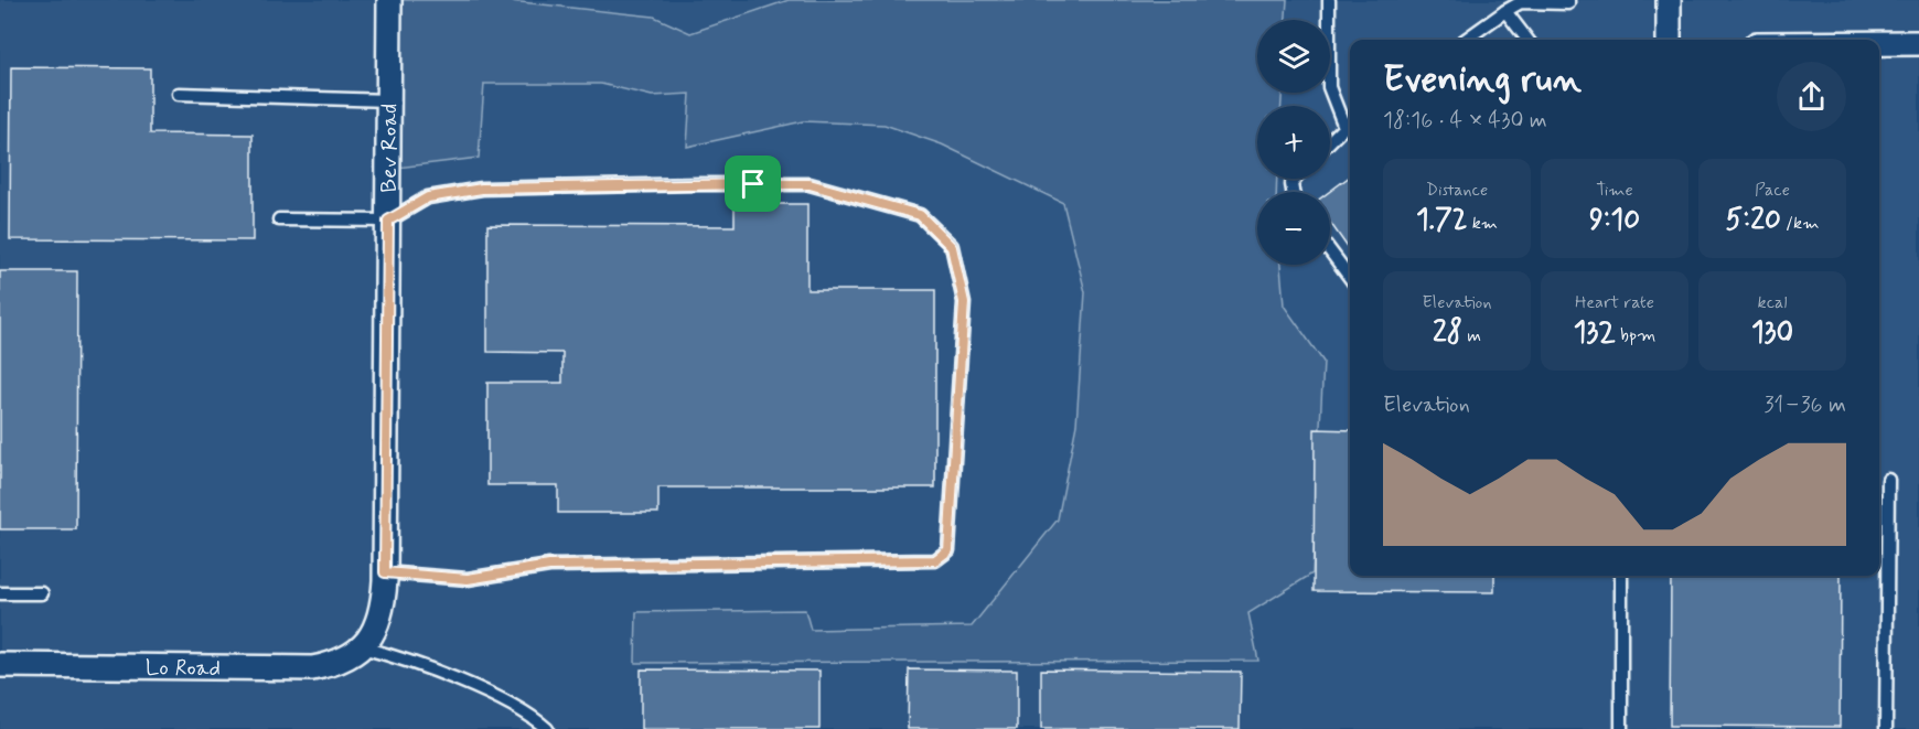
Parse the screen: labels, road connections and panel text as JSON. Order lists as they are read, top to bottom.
{
  "streets": {
    "street": ["Bev Road", "Lo Road"]
  },
  "crossings": [
    ["Bev Road", "Lo Road"]
  ],
  "page": {
    "map_buttons": ["+", "−"],
    "heading": ["Evening run", "18:16 · 4 × 430 m"],
    "stats": [
      ["Distance", "1.72 km"],
      ["Time", "9:10"],
      ["Pace", "5:20 /km"],
      ["Elevation", "28 m"],
      ["Heart rate", "132 bpm"],
      ["kcal", "130"]
    ],
    "chart": ["Elevation", "31–36 m"]
  }
}
